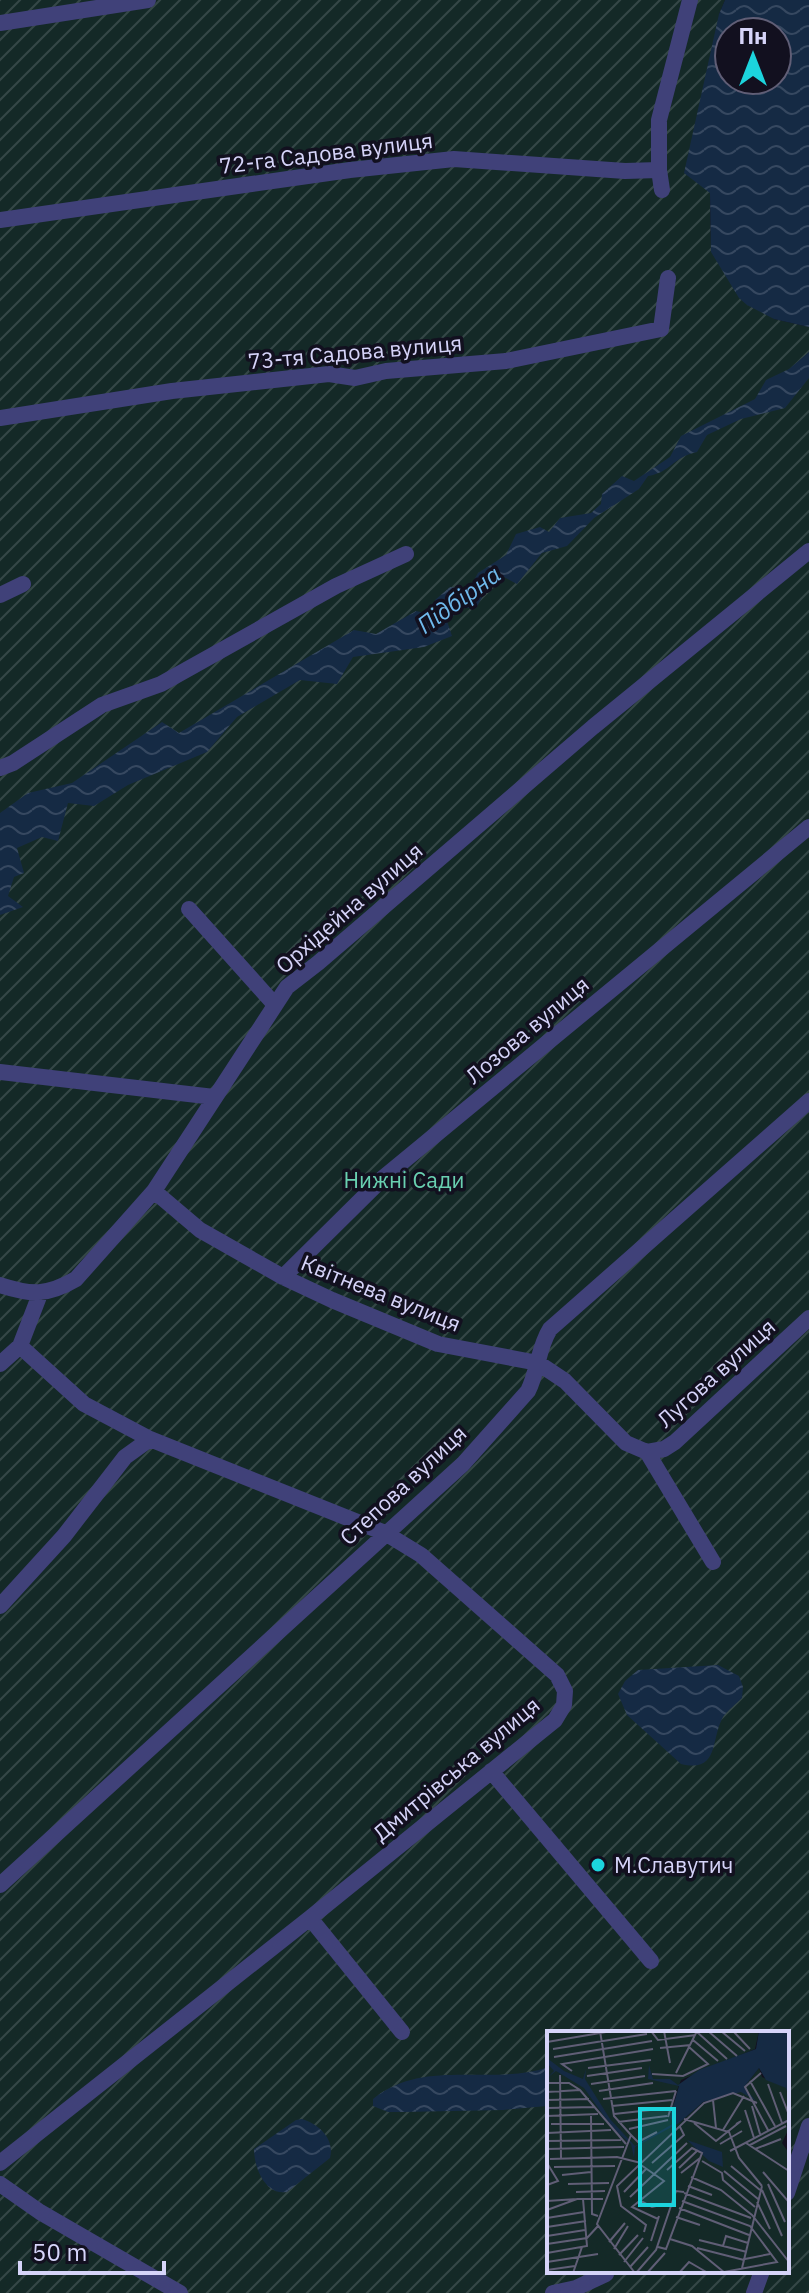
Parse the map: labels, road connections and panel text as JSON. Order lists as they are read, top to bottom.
{
  "streets": {
    "street": [
      "72-га Садова вулиця",
      "73-тя Садова вулиця",
      "Орхідейна вулиця",
      "Лозова вулиця",
      "Квітнева вулиця",
      "Лугова вулиця",
      "Степова вулиця",
      "Дмитрівська вулиця"
    ]
  },
  "crossings": [
    ["Орхідейна вулиця", "Квітнева вулиця"],
    ["Лозова вулиця", "Квітнева вулиця"],
    ["Квітнева вулиця", "Лугова вулиця"],
    ["Квітнева вулиця", "Степова вулиця"],
    ["Степова вулиця", "Дмитрівська вулиця"]
  ],
  "water": ["Підбірна"],
  "parks": ["Нижні Сади"],
  "places": ["М.Славутич"],
  "scale_bar": "50 m",
  "north": "top"
}
